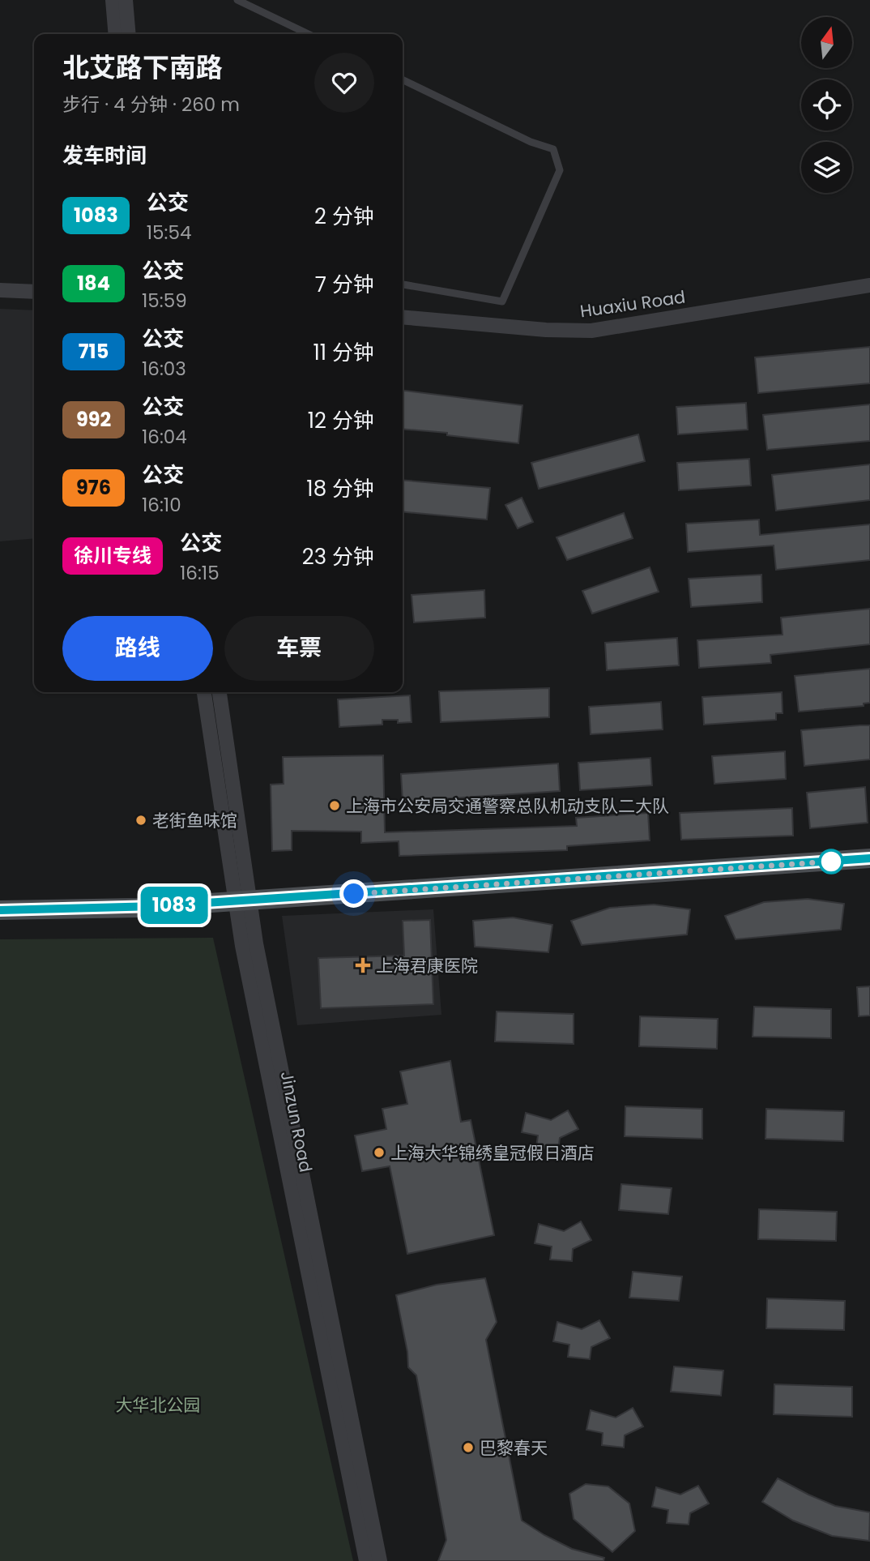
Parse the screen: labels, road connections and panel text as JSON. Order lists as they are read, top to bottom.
{
  "streets": {
    "street": ["Huaxiu Road", "Jinzun Road"]
  },
  "parks": ["大华北公园"],
  "places": {
    "other": [
      "上海市公安局交通警察总队机动支队二大队",
      "老街鱼味馆",
      "上海大华锦绣皇冠假日酒店",
      "巴黎春天"
    ],
    "health": ["上海君康医院"]
  },
  "lines": ["bus line 1083"],
  "north": "top",
  "page": {
    "on_map": "1083",
    "heading": [
      ["北艾路下南路", "步行 · 4 分钟 · 260 m"],
      "发车时间"
    ],
    "list": [
      {
        "mark": "1083",
        "name": "公交",
        "note": "15:54",
        "value": "2 分钟"
      },
      {
        "mark": "184",
        "name": "公交",
        "note": "15:59",
        "value": "7 分钟"
      },
      {
        "mark": "715",
        "name": "公交",
        "note": "16:03",
        "value": "11 分钟"
      },
      {
        "mark": "992",
        "name": "公交",
        "note": "16:04",
        "value": "12 分钟"
      },
      {
        "mark": "976",
        "name": "公交",
        "note": "16:10",
        "value": "18 分钟"
      },
      {
        "mark": "徐川专线",
        "name": "公交",
        "note": "16:15",
        "value": "23 分钟"
      }
    ],
    "buttons": ["路线", "车票"]
  }
}
